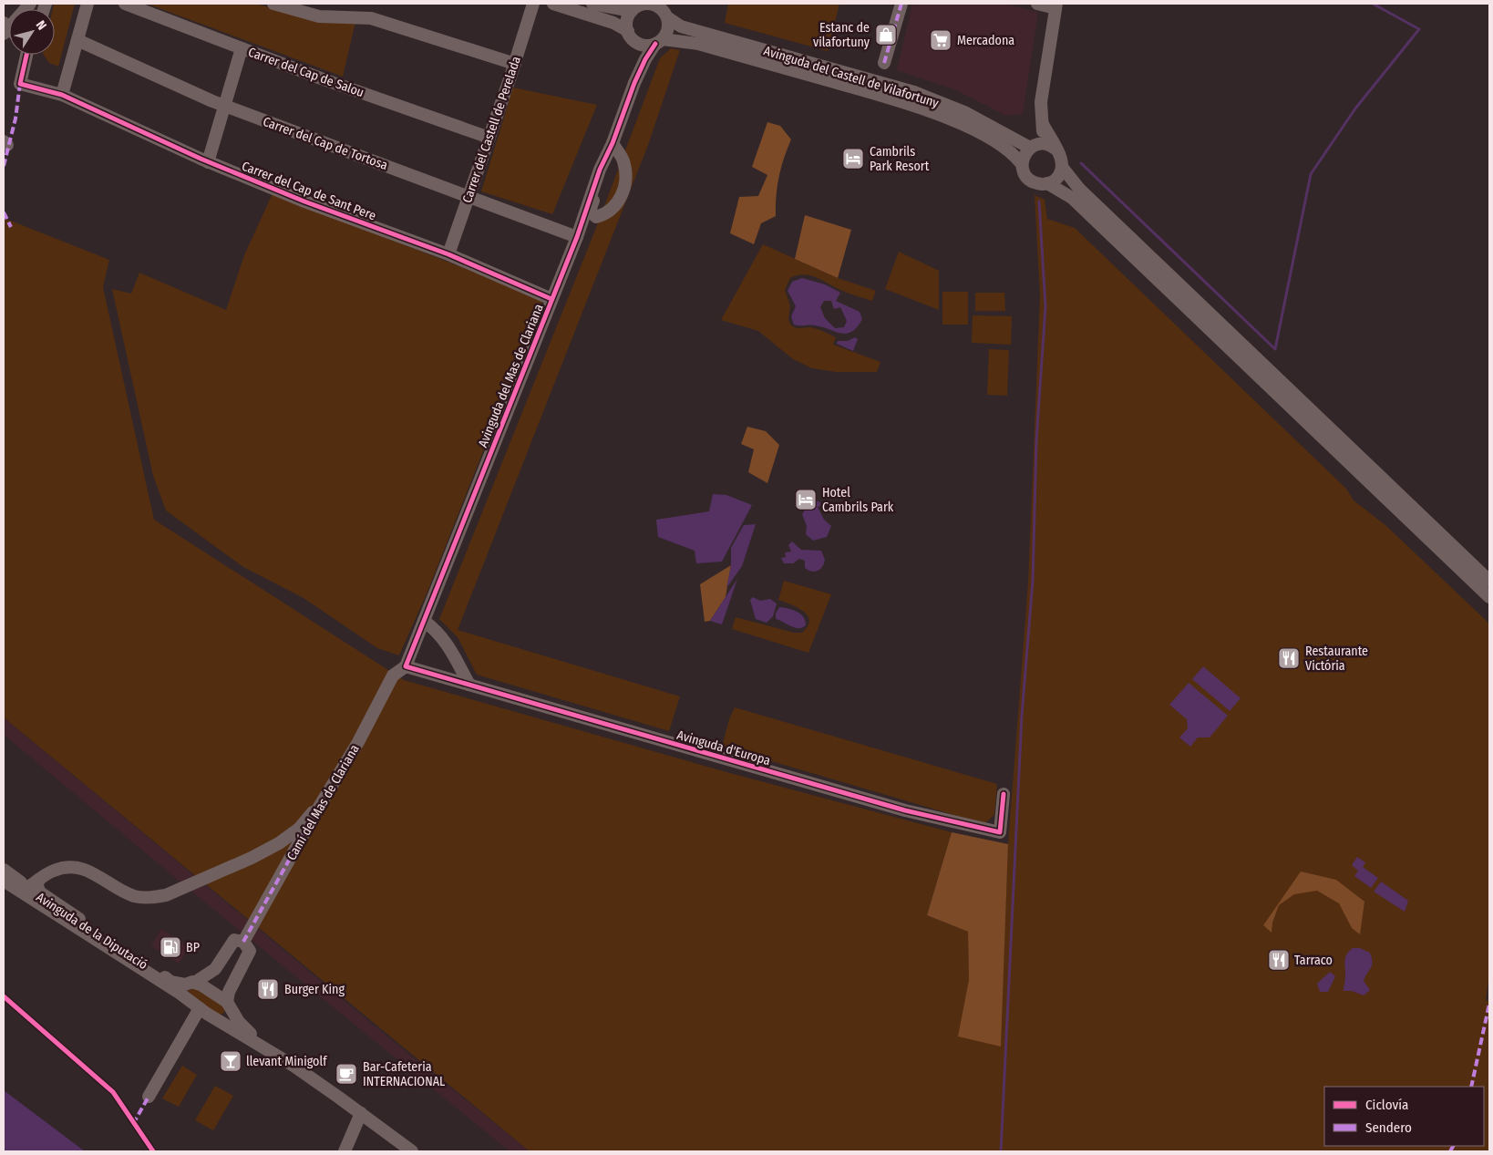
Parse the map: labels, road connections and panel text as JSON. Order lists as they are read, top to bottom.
{
  "streets": {
    "street": [
      "Carrer del Cap de Salou",
      "Avinguda del Castell de Vilafortuny",
      "Carrer del Castell de Perelada",
      "Carrer del Cap de Tortosa",
      "Carrer del Cap de Sant Pere",
      "Avinguda del Mas de Clariana",
      "Avinguda d'Europa",
      "Camí del Mas de Clariana",
      "Avinguda de la Diputació"
    ]
  },
  "crossings": [
    ["Carrer del Cap de Salou", "Carrer del Castell de Perelada"],
    ["Avinguda del Castell de Vilafortuny", "Avinguda del Mas de Clariana"],
    ["Carrer del Castell de Perelada", "Carrer del Cap de Tortosa"],
    ["Carrer del Castell de Perelada", "Carrer del Cap de Sant Pere"],
    ["Carrer del Cap de Tortosa", "Avinguda del Mas de Clariana"],
    ["Carrer del Cap de Sant Pere", "Avinguda del Mas de Clariana"],
    ["Avinguda del Mas de Clariana", "Avinguda d'Europa"],
    ["Avinguda del Mas de Clariana", "Camí del Mas de Clariana"],
    ["Avinguda d'Europa", "Camí del Mas de Clariana"],
    ["Camí del Mas de Clariana", "Avinguda de la Diputació"]
  ],
  "places": {
    "shop": ["Estanc de vilafortuny"],
    "supermarket": ["Mercadona"],
    "hotel": ["Cambrils Park Resort", "Hotel Cambrils Park"],
    "restaurant": ["Restaurante Victória", "Tarraco", "Burger King"],
    "fuel station": ["BP"],
    "bar": ["llevant Minigolf"],
    "cafe": ["Bar-Cafeteria INTERNACIONAL"]
  },
  "legend": ["Ciclovía", "Sendero"],
  "north": "top right"
}
